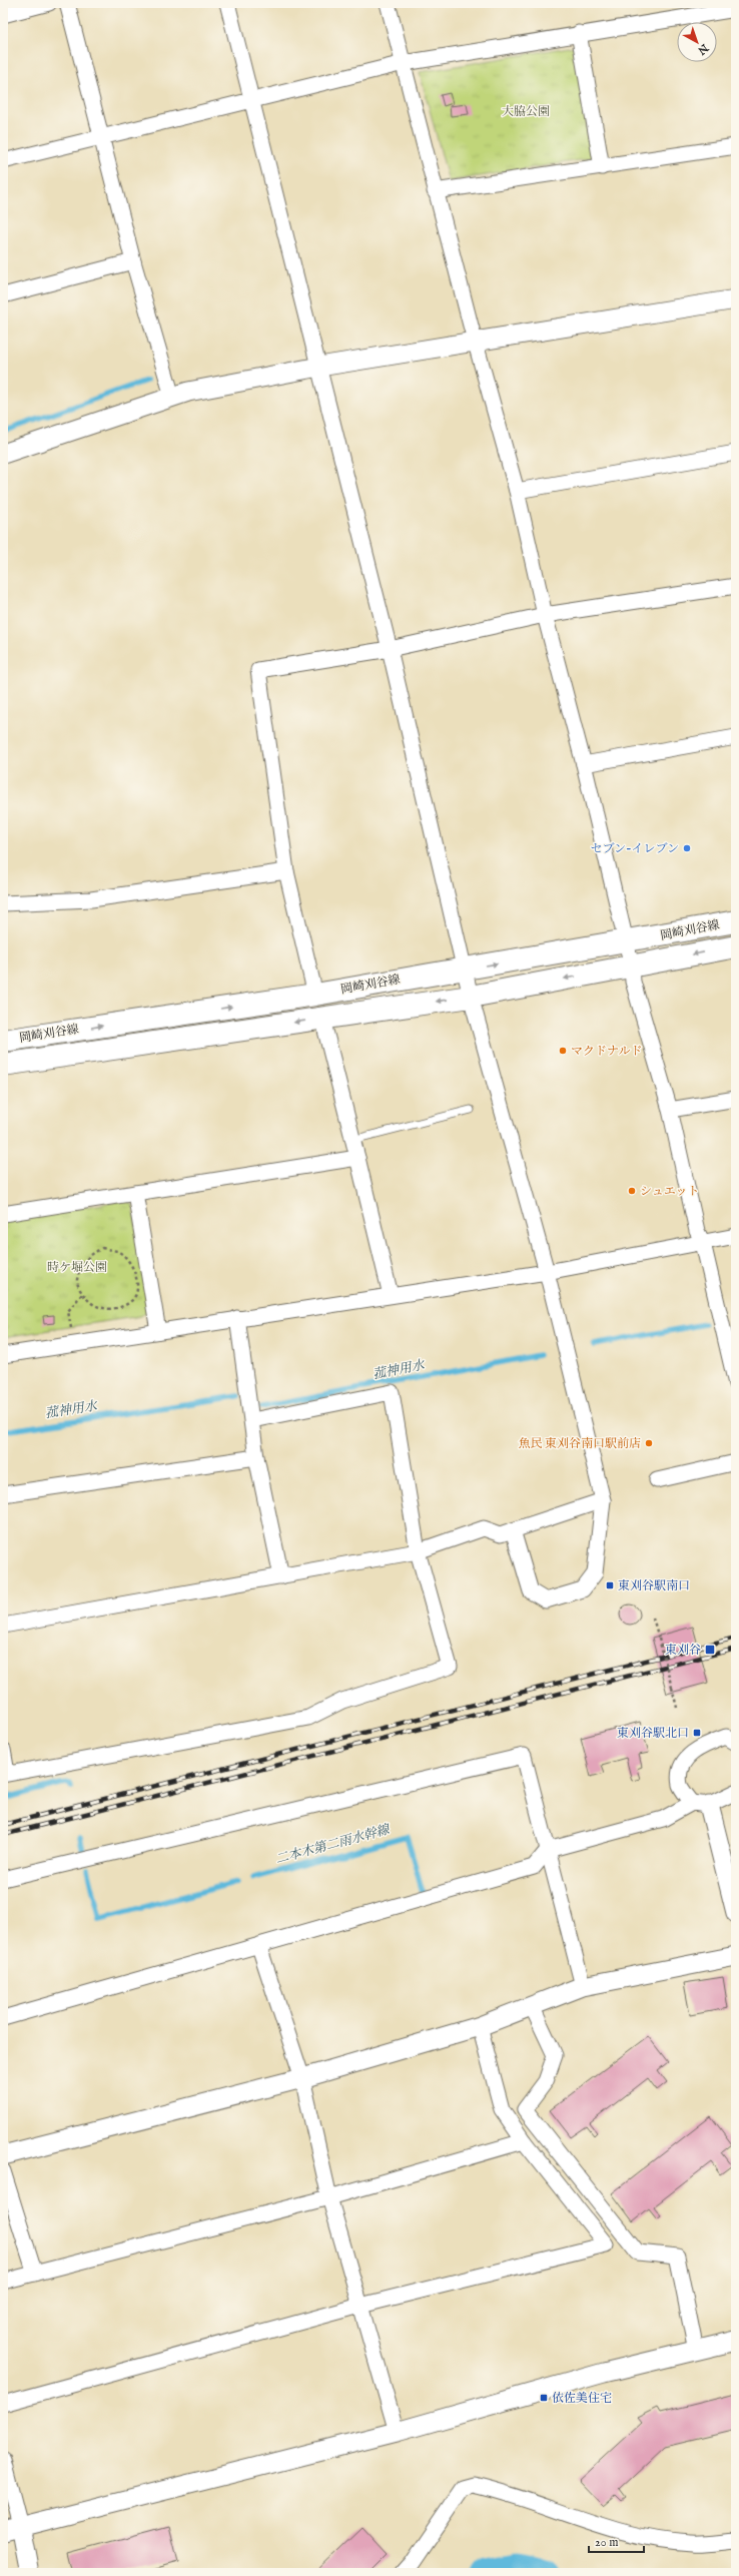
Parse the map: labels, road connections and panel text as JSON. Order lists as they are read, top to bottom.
{
  "streets": {
    "main road": ["岡崎刈谷線"]
  },
  "water": ["菰神用水", "二本木第二雨水幹線"],
  "parks": ["大脇公園", "時ケ堀公園"],
  "places": {
    "other": [
      "セブン-イレブン",
      "マクドナルド",
      "シュエット",
      "魚民 東刈谷南口駅前店"
    ],
    "transit": [
      "東刈谷駅南口",
      "東刈谷",
      "東刈谷駅北口",
      "依佐美住宅"
    ]
  },
  "scale_bar": "20 m",
  "north": "bottom right"
}
